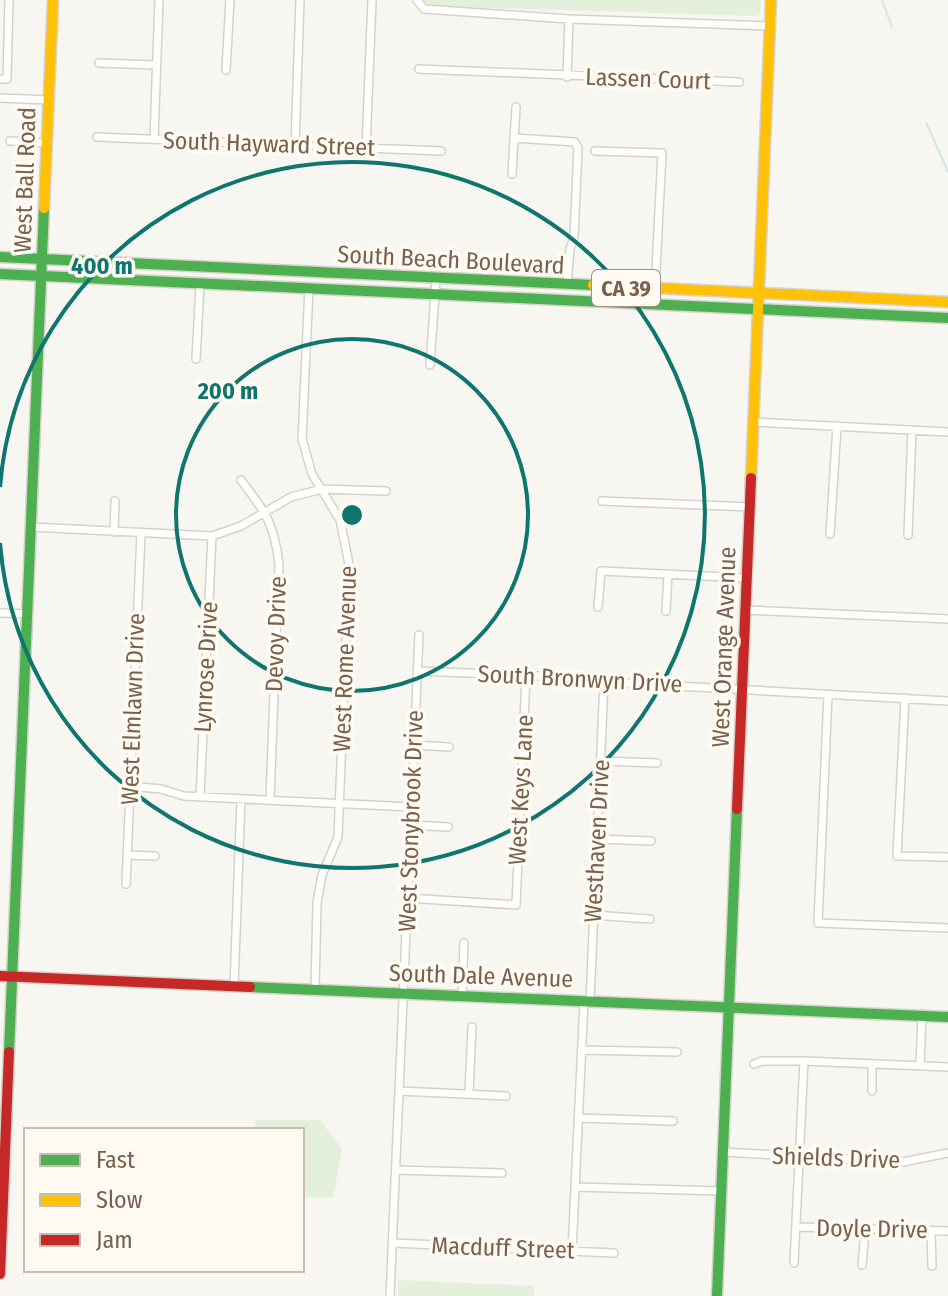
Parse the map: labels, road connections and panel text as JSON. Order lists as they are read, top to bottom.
{
  "streets": {
    "main road": [
      "West Ball Road",
      "South Beach Boulevard",
      "CA 39",
      "West Orange Avenue",
      "South Dale Avenue"
    ],
    "street": [
      "Lassen Court",
      "South Hayward Street",
      "Devoy Drive",
      "West Rome Avenue",
      "Lynrose Drive",
      "South Bronwyn Drive",
      "West Elmlawn Drive",
      "West Keys Lane",
      "West Stonybrook Drive",
      "Westhaven Drive",
      "Shields Drive",
      "Doyle Drive",
      "Macduff Street"
    ]
  },
  "crossings": [
    ["West Ball Road", "South Beach Boulevard"],
    ["West Ball Road", "South Dale Avenue"],
    ["South Beach Boulevard", "West Orange Avenue"],
    ["South Beach Boulevard", "West Rome Avenue"],
    ["West Orange Avenue", "South Bronwyn Drive"],
    ["West Orange Avenue", "South Dale Avenue"],
    ["West Orange Avenue", "Shields Drive"],
    ["West Rome Avenue", "South Dale Avenue"],
    ["South Bronwyn Drive", "West Keys Lane"],
    ["South Bronwyn Drive", "West Stonybrook Drive"],
    ["South Bronwyn Drive", "Westhaven Drive"],
    ["West Keys Lane", "West Stonybrook Drive"],
    ["West Stonybrook Drive", "South Dale Avenue"],
    ["West Stonybrook Drive", "Macduff Street"],
    ["Westhaven Drive", "South Dale Avenue"],
    ["Westhaven Drive", "Macduff Street"]
  ],
  "legend": ["Fast", "Slow", "Jam"],
  "rings": ["400 m", "200 m"]
}
